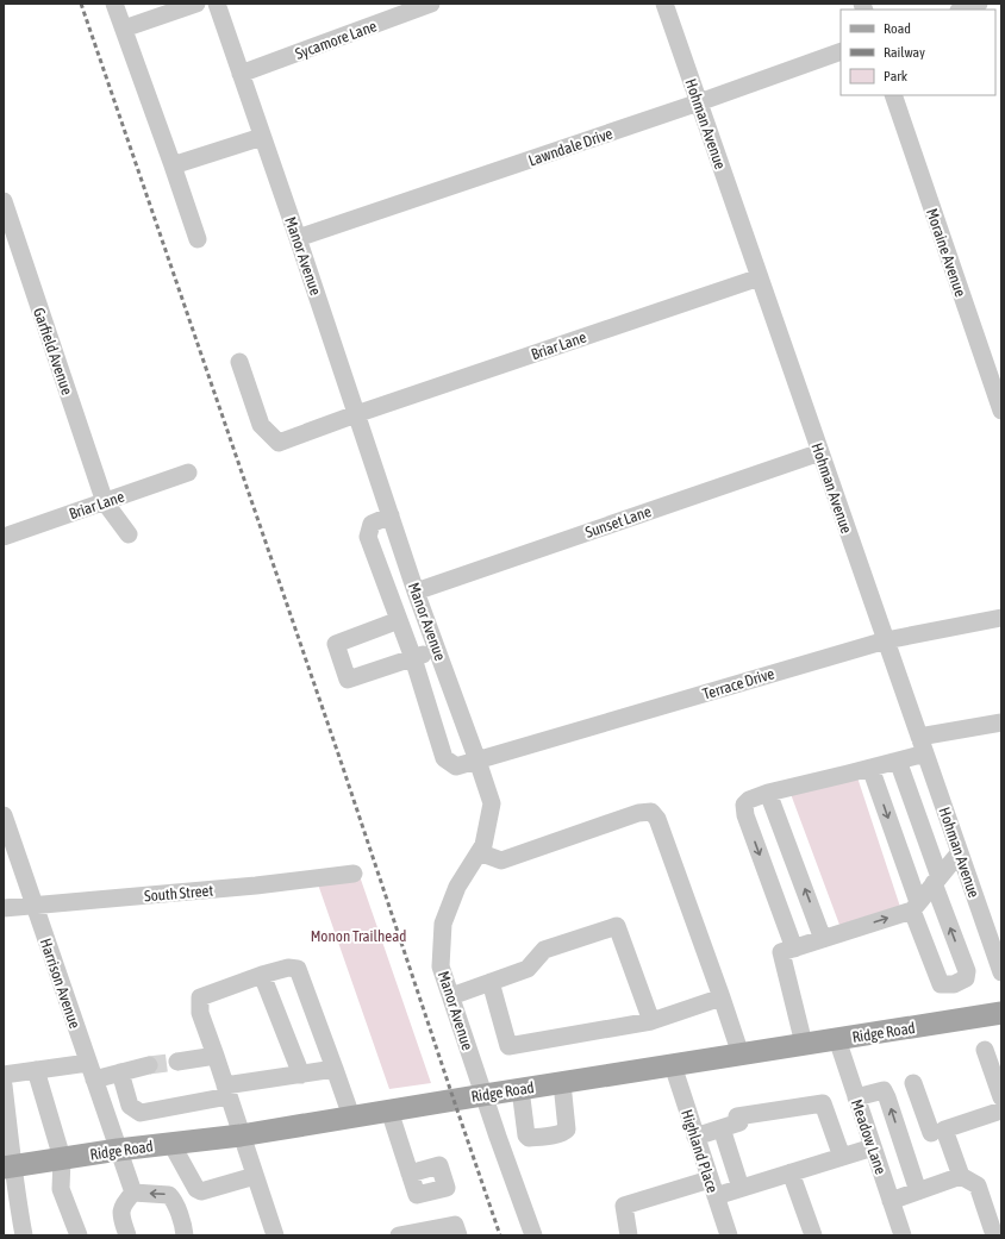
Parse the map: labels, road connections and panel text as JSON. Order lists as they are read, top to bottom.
{
  "streets": {
    "main road": ["Ridge Road"],
    "street": [
      "Sycamore Lane",
      "Hohman Avenue",
      "Lawndale Drive",
      "Moraine Avenue",
      "Manor Avenue",
      "Briar Lane",
      "Garfield Avenue",
      "Sunset Lane",
      "Terrace Drive",
      "South Street",
      "Harrison Avenue",
      "Meadow Lane",
      "Highland Place"
    ]
  },
  "crossings": [
    ["Sycamore Lane", "Manor Avenue"],
    ["Hohman Avenue", "Lawndale Drive"],
    ["Hohman Avenue", "Briar Lane"],
    ["Hohman Avenue", "Sunset Lane"],
    ["Hohman Avenue", "Terrace Drive"],
    ["Lawndale Drive", "Manor Avenue"],
    ["Manor Avenue", "Briar Lane"],
    ["Manor Avenue", "Sunset Lane"],
    ["Manor Avenue", "Terrace Drive"],
    ["Manor Avenue", "Ridge Road"],
    ["Briar Lane", "Garfield Avenue"],
    ["South Street", "Harrison Avenue"],
    ["Harrison Avenue", "Ridge Road"],
    ["Ridge Road", "Meadow Lane"],
    ["Ridge Road", "Highland Place"]
  ],
  "parks": ["Monon Trailhead"],
  "legend": ["Road", "Railway", "Park"]
}
